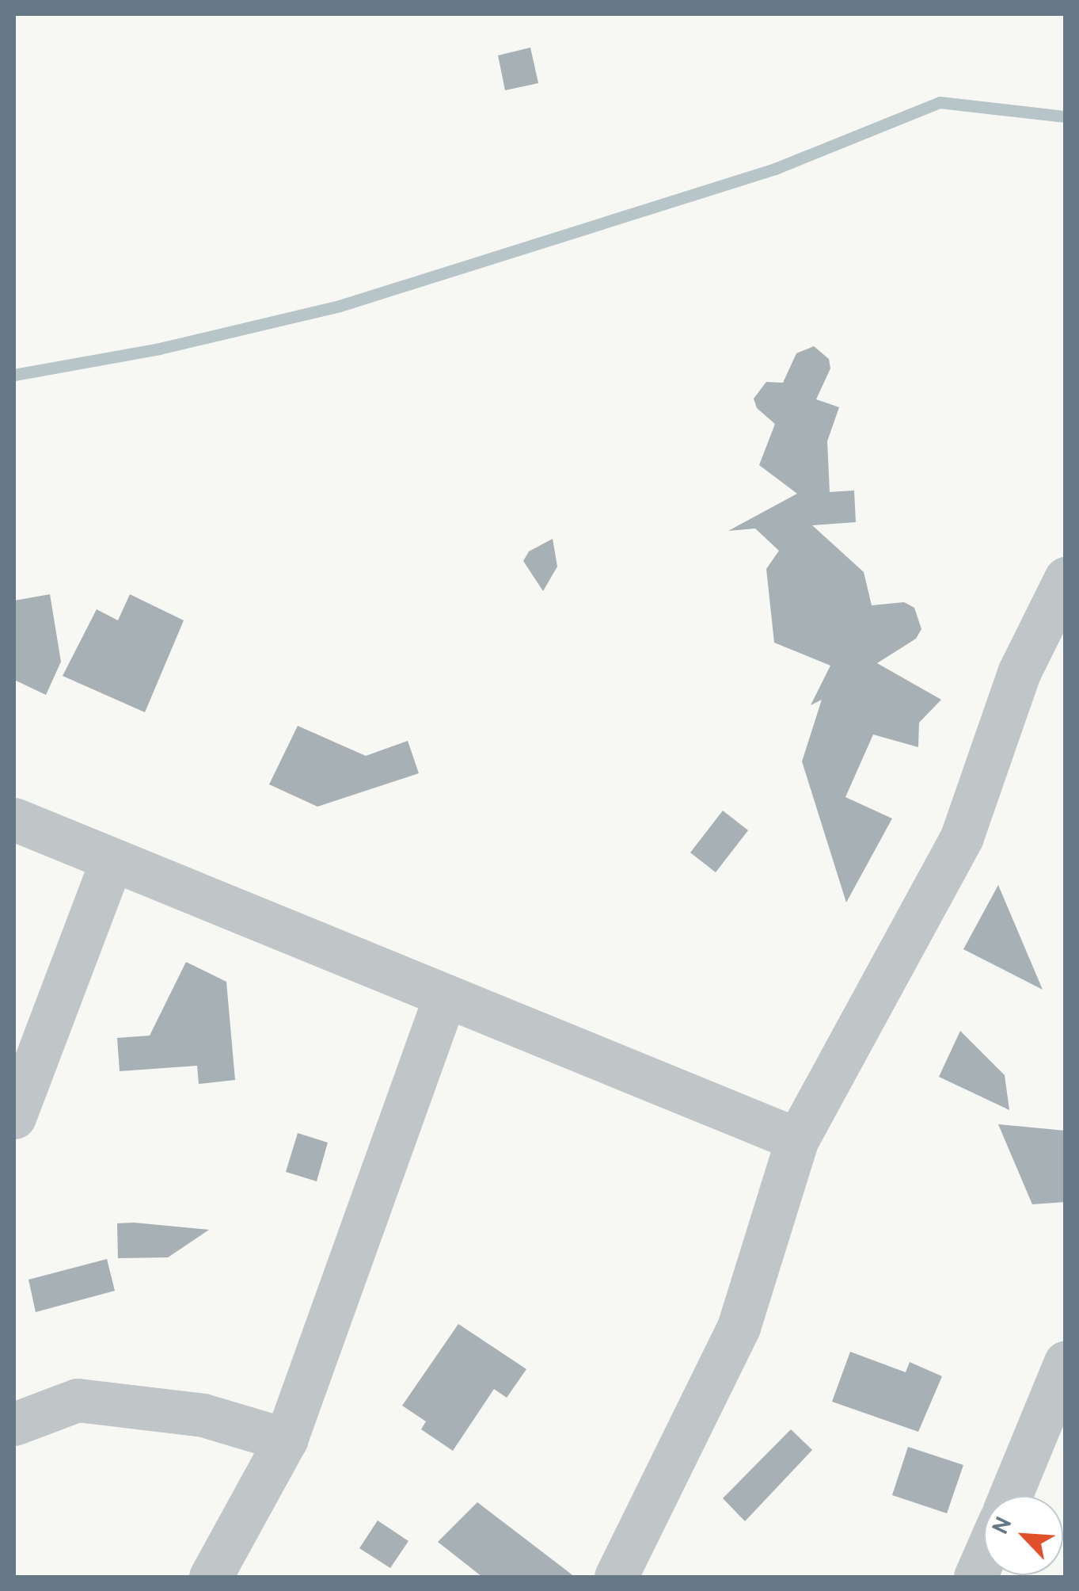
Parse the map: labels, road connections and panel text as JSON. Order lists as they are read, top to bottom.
{
  "north": "top left"
}
